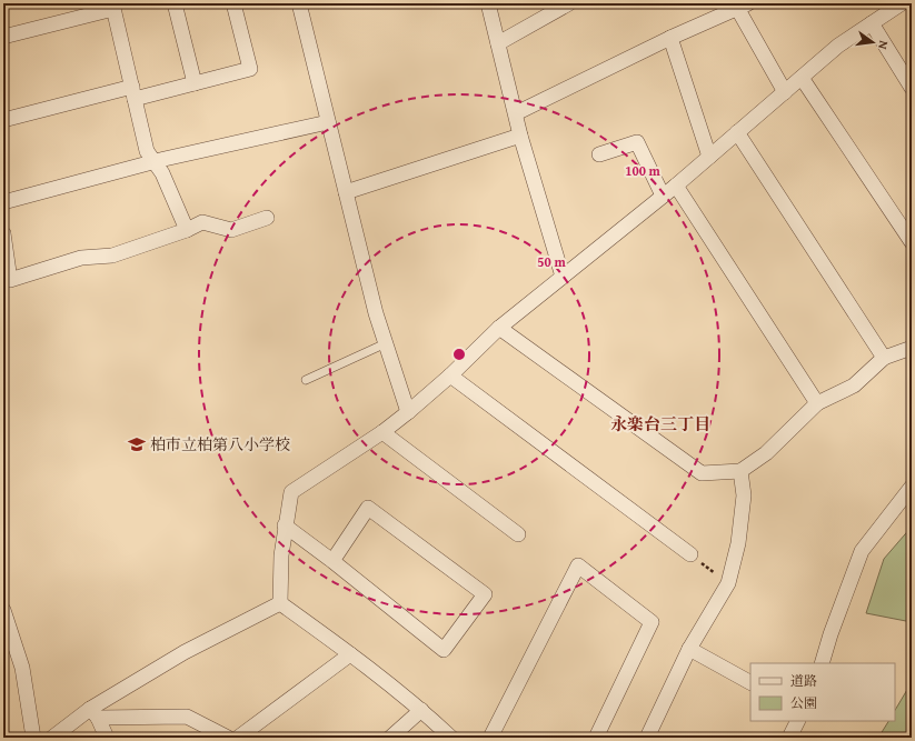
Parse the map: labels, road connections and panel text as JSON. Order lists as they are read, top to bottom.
{
  "districts": ["永楽台三丁目"],
  "places": {
    "school or university": ["柏市立柏第八小学校"]
  },
  "legend": ["道路", "公園"],
  "north": "right",
  "rings": ["100 m", "50 m"]
}
